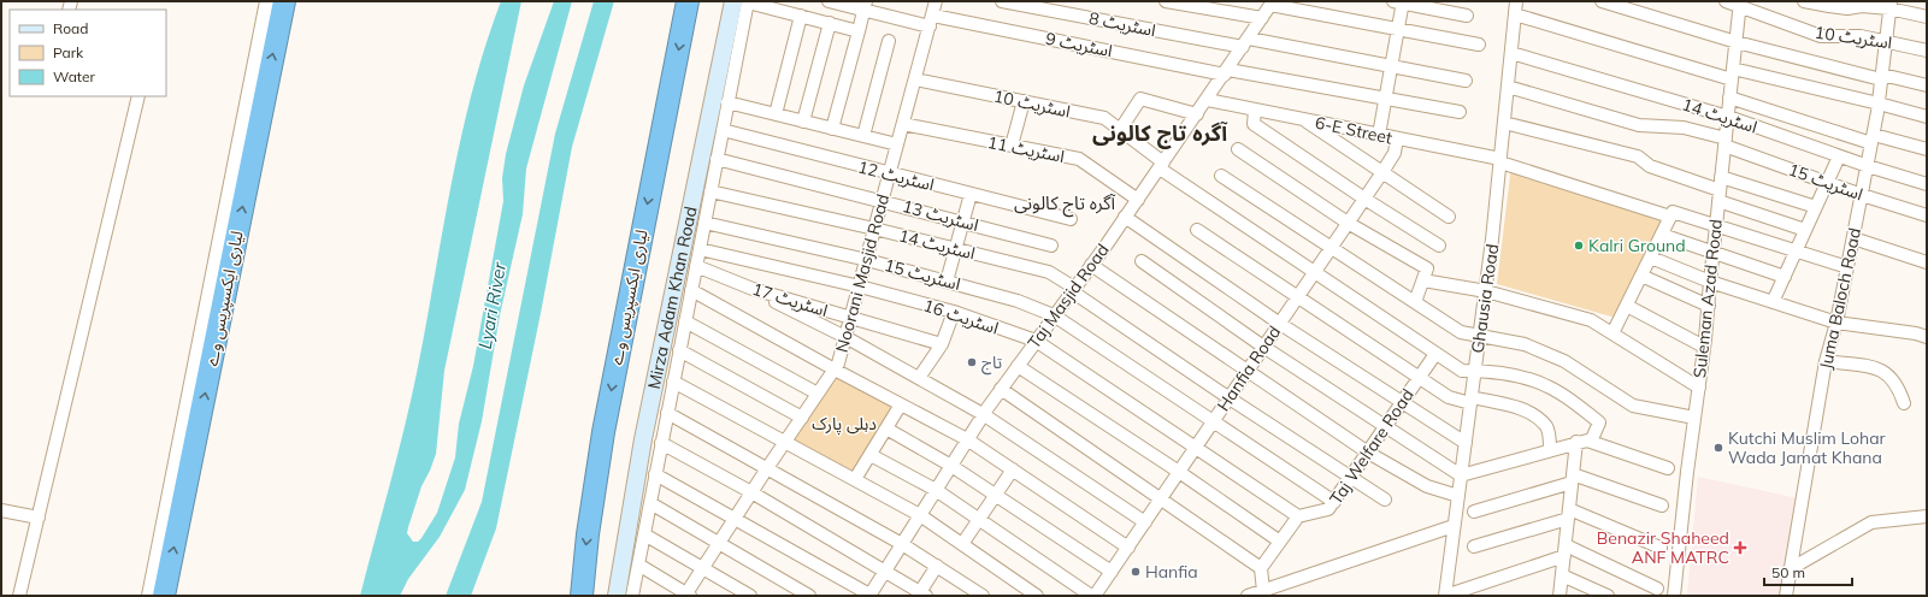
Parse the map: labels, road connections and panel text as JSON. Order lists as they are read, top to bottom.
{
  "streets": {
    "highway": ["لیاری ایکسپریس وے"],
    "main road": ["Mirza Adam Khan Road"],
    "street": [
      "اسٹریٹ 8",
      "اسٹریٹ 10",
      "اسٹریٹ 9",
      "اسٹریٹ 14",
      "6-E Street",
      "اسٹریٹ 11",
      "اسٹریٹ 12",
      "اسٹریٹ 15",
      "اسٹریٹ 13",
      "Noorani Masjid Road",
      "Taj Masjid Road",
      "Ghausia Road",
      "Suleman Azad Road",
      "Juma Baloch Road",
      "اسٹریٹ 17",
      "اسٹریٹ 16",
      "Hanfia Road",
      "Taj Welfare Road"
    ]
  },
  "crossings": [
    ["اسٹریٹ 8", "Taj Masjid Road"],
    ["اسٹریٹ 10", "Noorani Masjid Road"],
    ["اسٹریٹ 10", "Taj Masjid Road"],
    ["اسٹریٹ 10", "Ghausia Road"],
    ["اسٹریٹ 10", "Suleman Azad Road"],
    ["اسٹریٹ 10", "Juma Baloch Road"],
    ["اسٹریٹ 10", "Hanfia Road"],
    ["اسٹریٹ 10", "Taj Welfare Road"],
    ["اسٹریٹ 9", "Noorani Masjid Road"],
    ["اسٹریٹ 9", "Taj Masjid Road"],
    ["اسٹریٹ 14", "Noorani Masjid Road"],
    ["اسٹریٹ 14", "Taj Masjid Road"],
    ["اسٹریٹ 14", "Ghausia Road"],
    ["اسٹریٹ 14", "Suleman Azad Road"],
    ["اسٹریٹ 14", "Juma Baloch Road"],
    ["اسٹریٹ 14", "Hanfia Road"],
    ["اسٹریٹ 14", "Taj Welfare Road"],
    ["6-E Street", "Taj Masjid Road"],
    ["6-E Street", "Ghausia Road"],
    ["6-E Street", "Suleman Azad Road"],
    ["6-E Street", "Hanfia Road"],
    ["اسٹریٹ 11", "Noorani Masjid Road"],
    ["اسٹریٹ 11", "Taj Masjid Road"],
    ["اسٹریٹ 12", "Noorani Masjid Road"],
    ["اسٹریٹ 15", "Noorani Masjid Road"],
    ["اسٹریٹ 15", "Taj Masjid Road"],
    ["اسٹریٹ 15", "Ghausia Road"],
    ["اسٹریٹ 15", "Suleman Azad Road"],
    ["اسٹریٹ 15", "Juma Baloch Road"],
    ["اسٹریٹ 15", "Hanfia Road"],
    ["اسٹریٹ 15", "Taj Welfare Road"],
    ["اسٹریٹ 13", "Noorani Masjid Road"],
    ["Noorani Masjid Road", "اسٹریٹ 17"],
    ["Noorani Masjid Road", "اسٹریٹ 16"],
    ["Taj Masjid Road", "اسٹریٹ 16"],
    ["اسٹریٹ 16", "Hanfia Road"],
    ["اسٹریٹ 16", "Taj Welfare Road"]
  ],
  "districts": ["آگرہ تاج کالونی", "آگرہ تاج کالونی"],
  "water": ["Lyari River"],
  "parks": ["دہلی پارک"],
  "places": {
    "other": [
      "Kalri Ground",
      "تاج",
      "Kutchi Muslim Lohar Wada Jamat Khana",
      "Hanfia"
    ],
    "health": ["Benazir Shaheed ANF MATRC"]
  },
  "legend": ["Road", "Park", "Water"],
  "scale_bar": "50 m"
}
